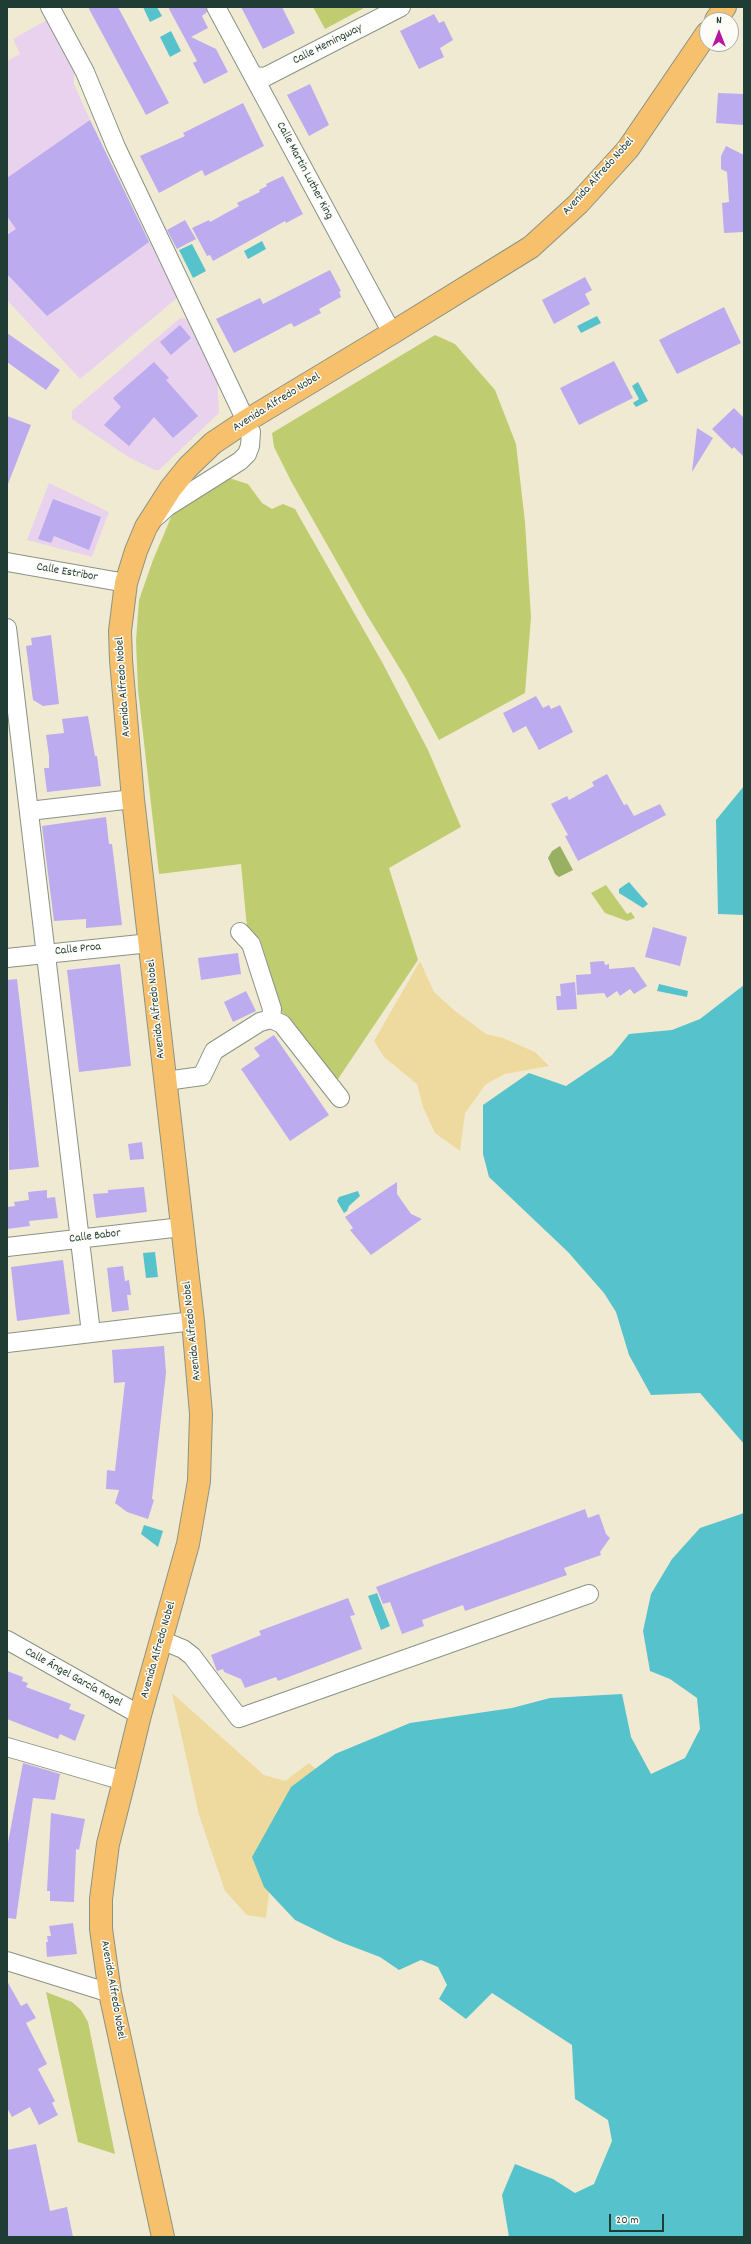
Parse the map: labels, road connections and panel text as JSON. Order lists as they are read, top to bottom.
{
  "streets": {
    "main road": ["Avenida Alfredo Nobel"],
    "street": [
      "Calle Hemingway",
      "Calle Martin Luther King",
      "Calle Estribor",
      "Calle Proa",
      "Calle Babor",
      "Calle Ángel García Rogel"
    ]
  },
  "crossings": [
    ["Calle Hemingway", "Calle Martin Luther King"],
    ["Calle Martin Luther King", "Avenida Alfredo Nobel"],
    ["Avenida Alfredo Nobel", "Calle Estribor"],
    ["Avenida Alfredo Nobel", "Calle Proa"],
    ["Avenida Alfredo Nobel", "Calle Babor"],
    ["Avenida Alfredo Nobel", "Calle Ángel García Rogel"]
  ],
  "scale_bar": "20 m",
  "north": "top"
}
